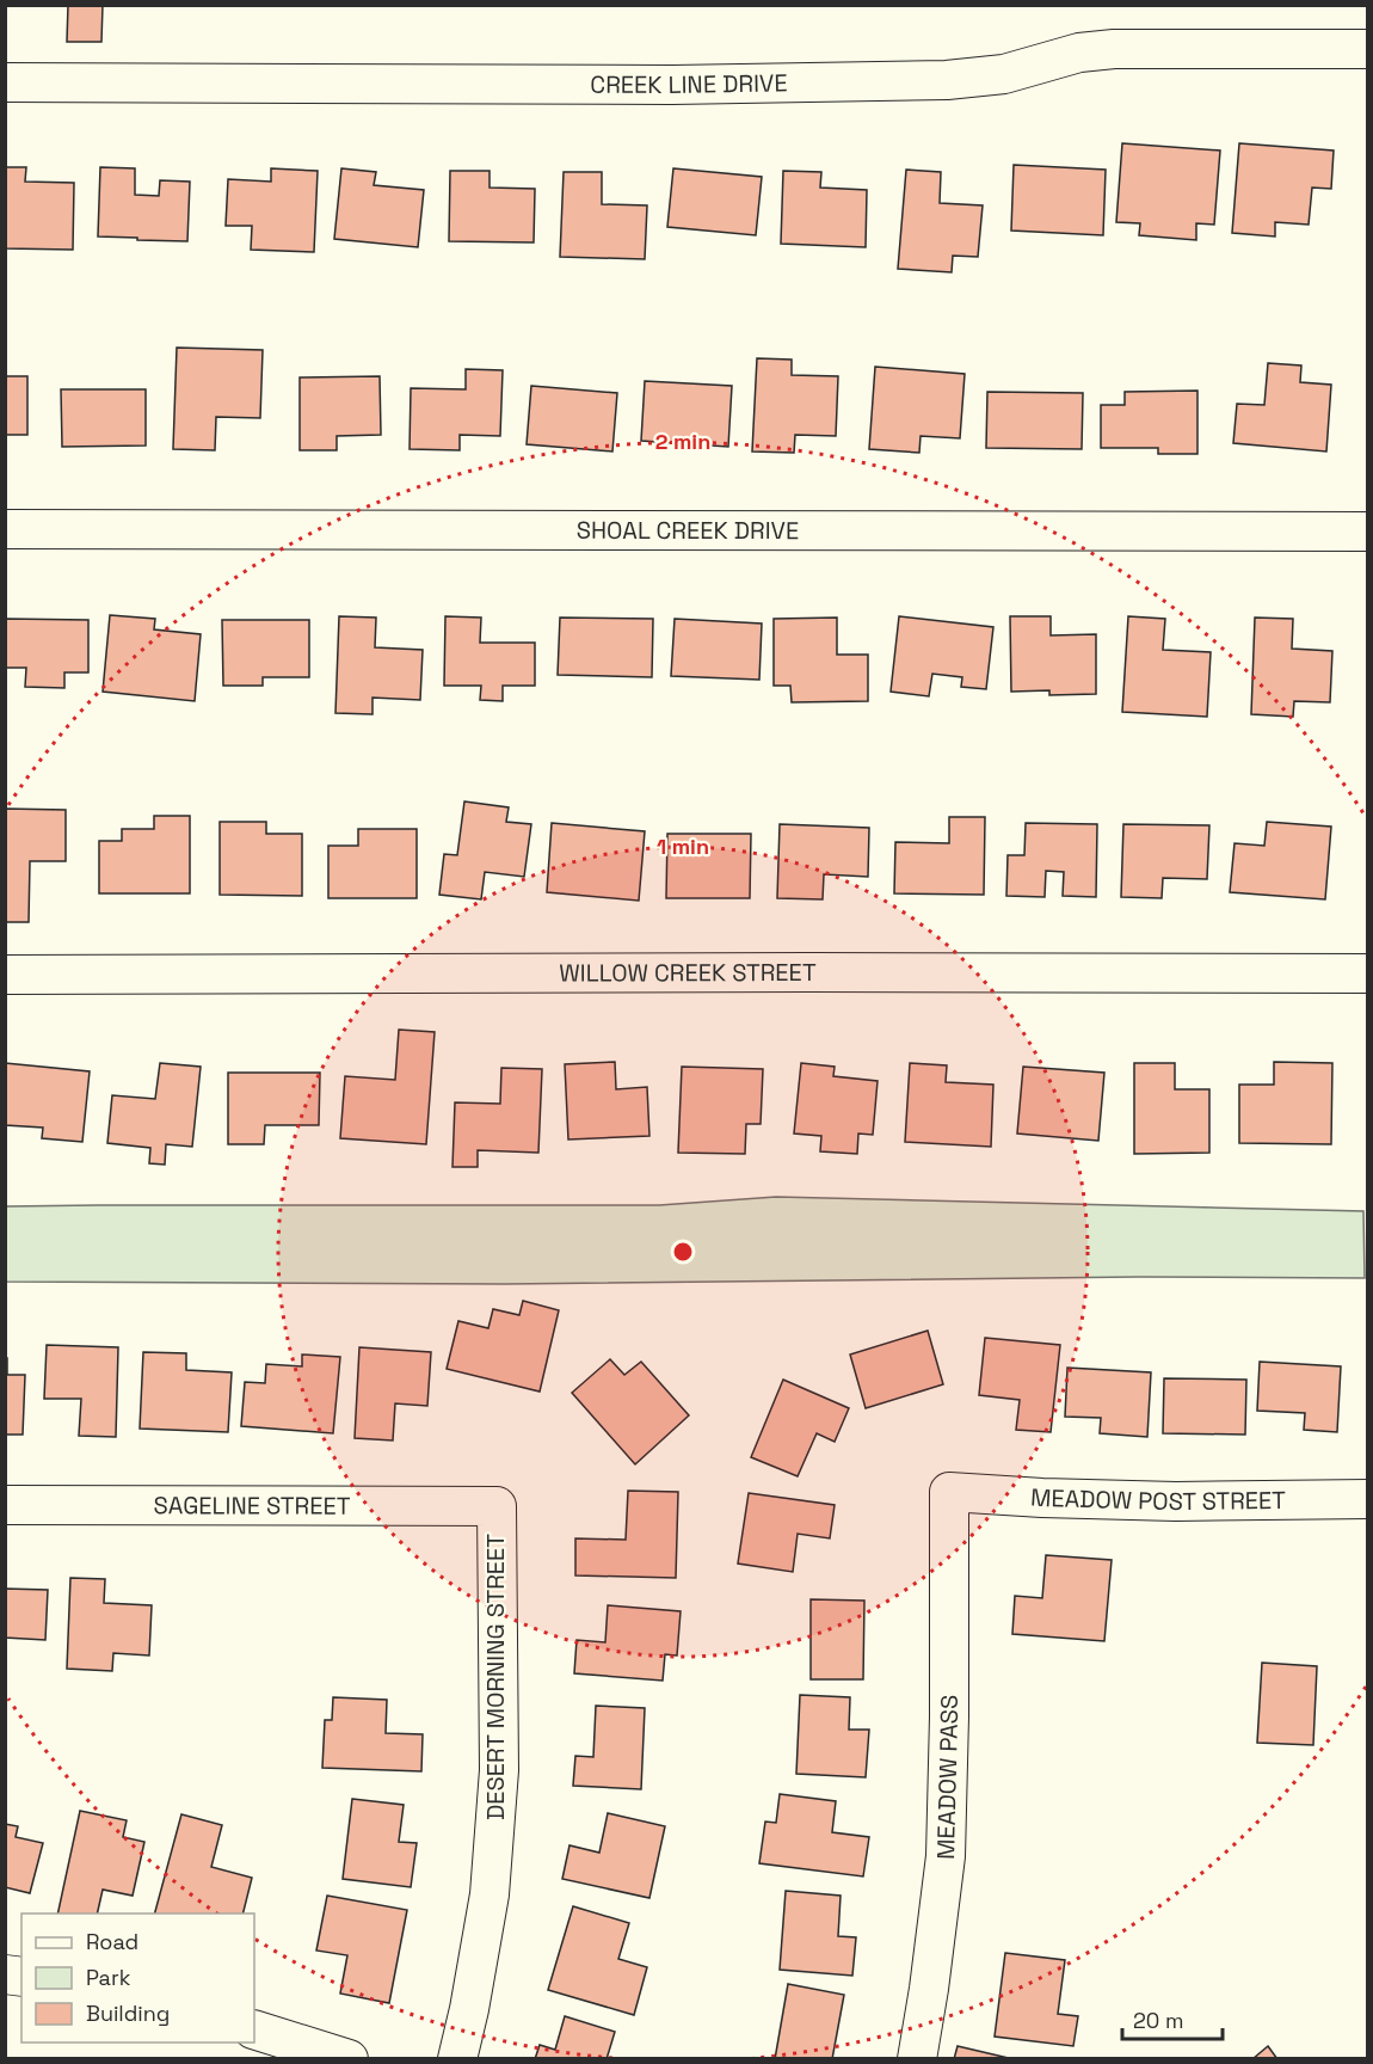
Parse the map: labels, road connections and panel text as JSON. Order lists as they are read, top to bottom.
{
  "streets": {
    "street": [
      "CREEK LINE DRIVE",
      "SHOAL CREEK DRIVE",
      "WILLOW CREEK STREET",
      "MEADOW POST STREET",
      "SAGELINE STREET",
      "DESERT MORNING STREET",
      "MEADOW PASS"
    ]
  },
  "crossings": [
    ["MEADOW POST STREET", "MEADOW PASS"],
    ["SAGELINE STREET", "DESERT MORNING STREET"]
  ],
  "legend": ["Road", "Park", "Building"],
  "scale_bar": "20 m",
  "rings": ["2 min", "1 min"]
}
